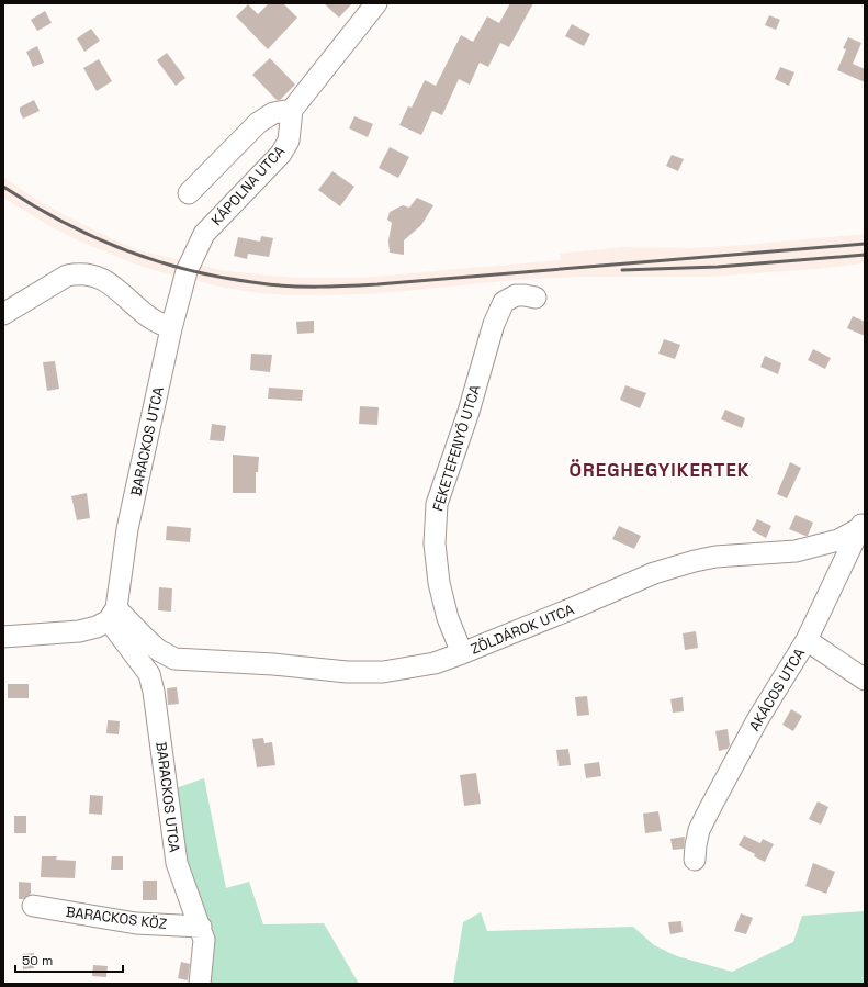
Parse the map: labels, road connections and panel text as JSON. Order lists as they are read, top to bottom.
{
  "streets": {
    "street": [
      "KÁPOLNA UTCA",
      "BARACKOS UTCA",
      "FEKETEFENYŐ UTCA",
      "ZÖLDÁROK UTCA",
      "AKÁCOS UTCA",
      "BARACKOS KÖZ"
    ]
  },
  "crossings": [
    ["KÁPOLNA UTCA", "BARACKOS UTCA"],
    ["BARACKOS UTCA", "ZÖLDÁROK UTCA"],
    ["BARACKOS UTCA", "BARACKOS KÖZ"],
    ["FEKETEFENYŐ UTCA", "ZÖLDÁROK UTCA"],
    ["ZÖLDÁROK UTCA", "AKÁCOS UTCA"]
  ],
  "districts": ["ÖREGHEGYIKERTEK"],
  "scale_bar": "50 m"
}
